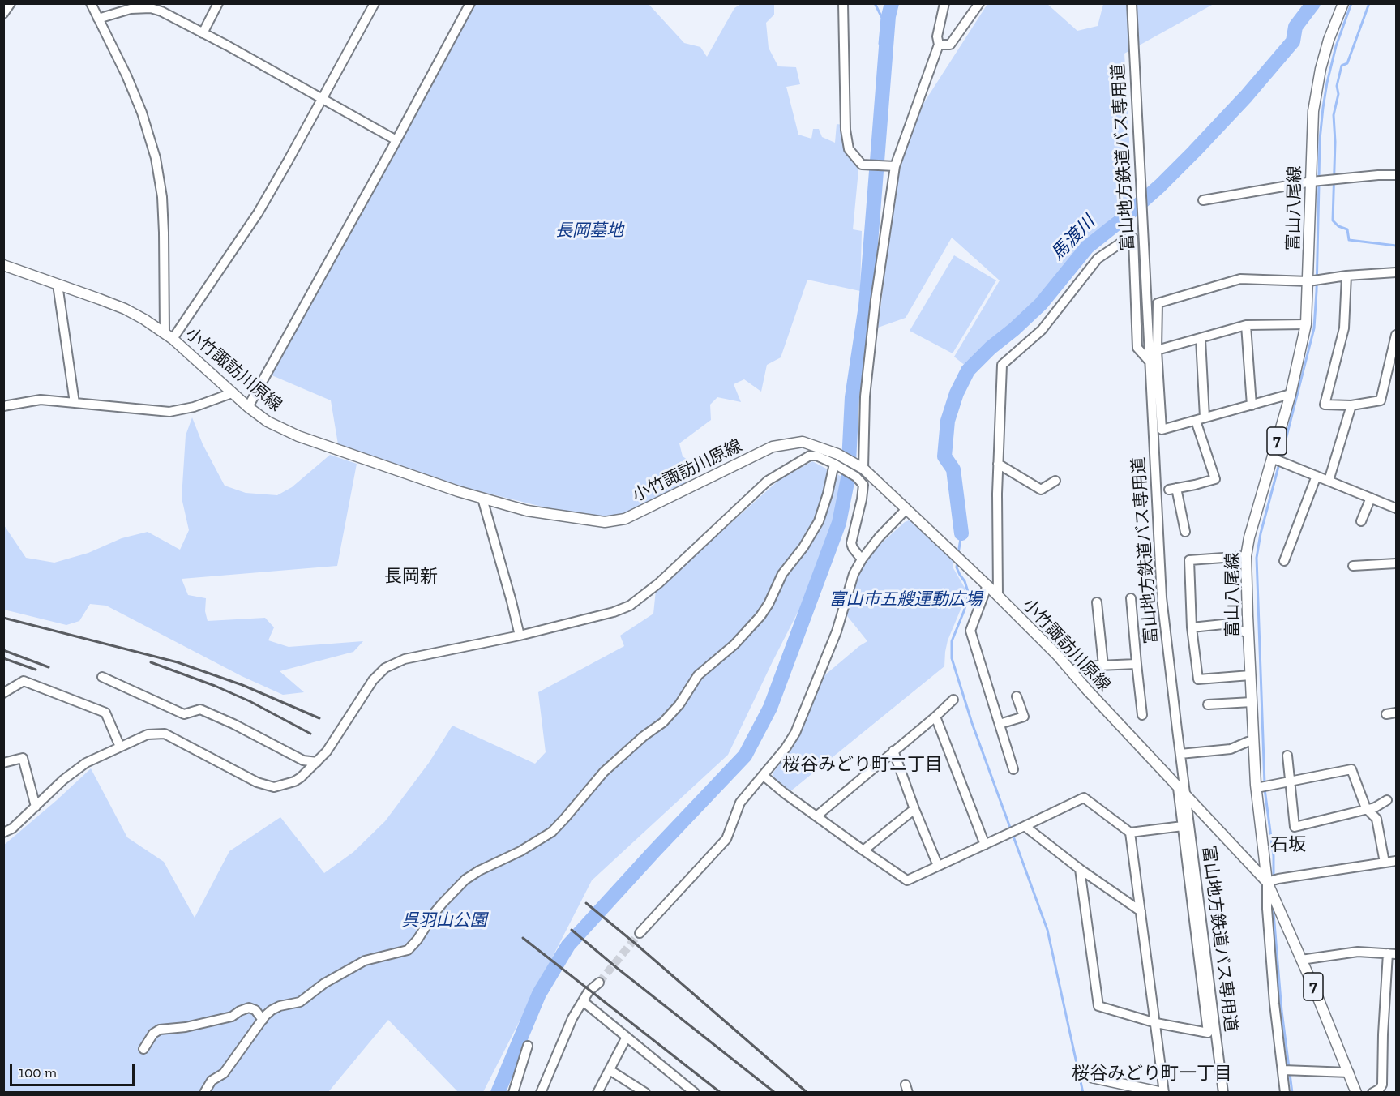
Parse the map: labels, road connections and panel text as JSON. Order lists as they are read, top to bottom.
{
  "streets": {
    "main road": ["富山八尾線", "小竹諏訪川原線", "7"],
    "street": ["富山地方鉄道バス専用道"]
  },
  "crossings": [
    ["富山地方鉄道バス専用道", "小竹諏訪川原線"],
    ["富山八尾線", "小竹諏訪川原線"]
  ],
  "districts": [
    "長岡新",
    "桜谷みどり町二丁目",
    "石坂",
    "桜谷みどり町一丁目"
  ],
  "water": ["馬渡川"],
  "parks": ["長岡墓地", "富山市五艘運動広場", "呉羽山公園"],
  "scale_bar": "100 m"
}
